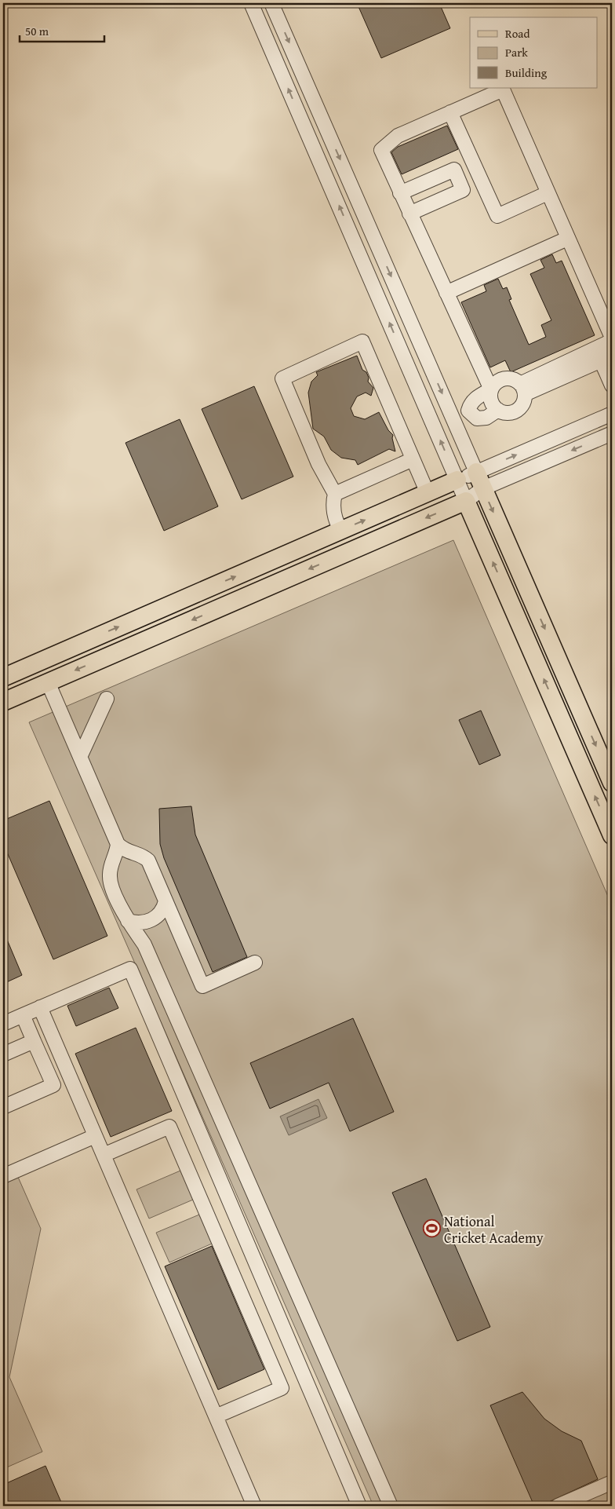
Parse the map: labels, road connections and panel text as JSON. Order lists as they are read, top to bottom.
{
  "places": {
    "sports": ["National Cricket Academy"]
  },
  "legend": ["Road", "Park", "Building"],
  "scale_bar": "50 m"
}
